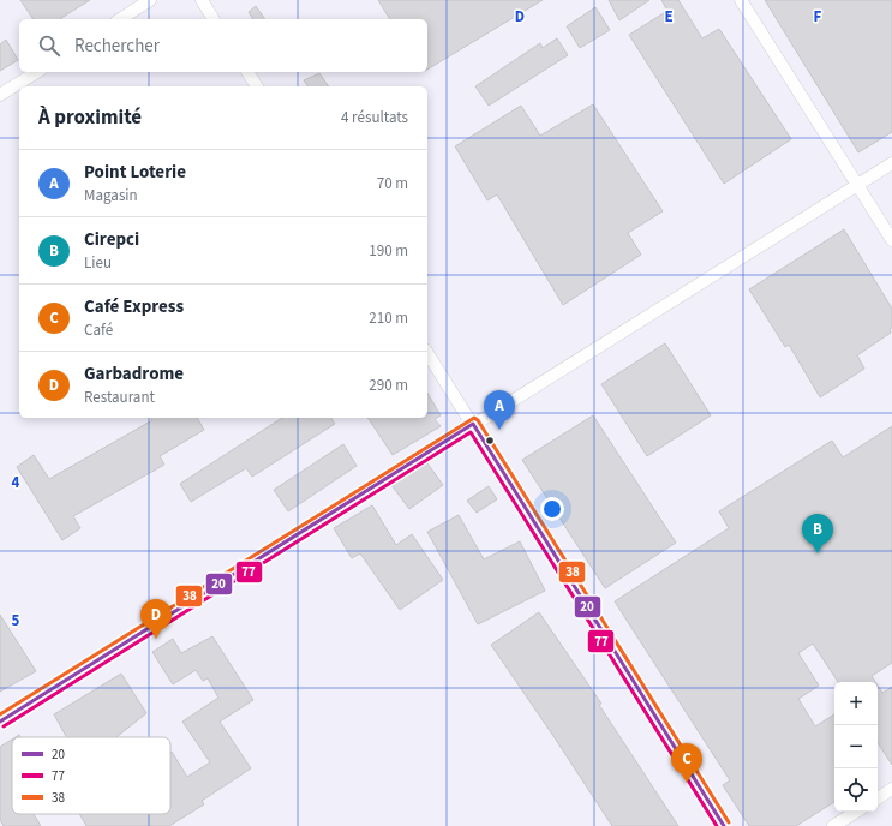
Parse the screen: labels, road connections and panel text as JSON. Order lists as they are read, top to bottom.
{
  "lines": ["transit line 38", "transit line 20", "transit line 77"],
  "legend": ["20", "77", "38"],
  "page": {
    "search": "Rechercher",
    "heading": ["À proximité", "4 résultats"],
    "list": [
      {
        "mark": "A",
        "name": "Point Loterie",
        "note": "Magasin",
        "value": "70 m"
      },
      {
        "mark": "B",
        "name": "Cirepci",
        "note": "Lieu",
        "value": "190 m"
      },
      {
        "mark": "C",
        "name": "Café Express",
        "note": "Café",
        "value": "210 m"
      },
      {
        "mark": "D",
        "name": "Garbadrome",
        "note": "Restaurant",
        "value": "290 m"
      }
    ],
    "pins": [
      "A",
      "B",
      "D",
      "C"
    ],
    "map_buttons": ["+", "−"]
  },
  "grid": {
    "columns": ["D", "E", "F"],
    "rows": ["4", "5"]
  }
}
